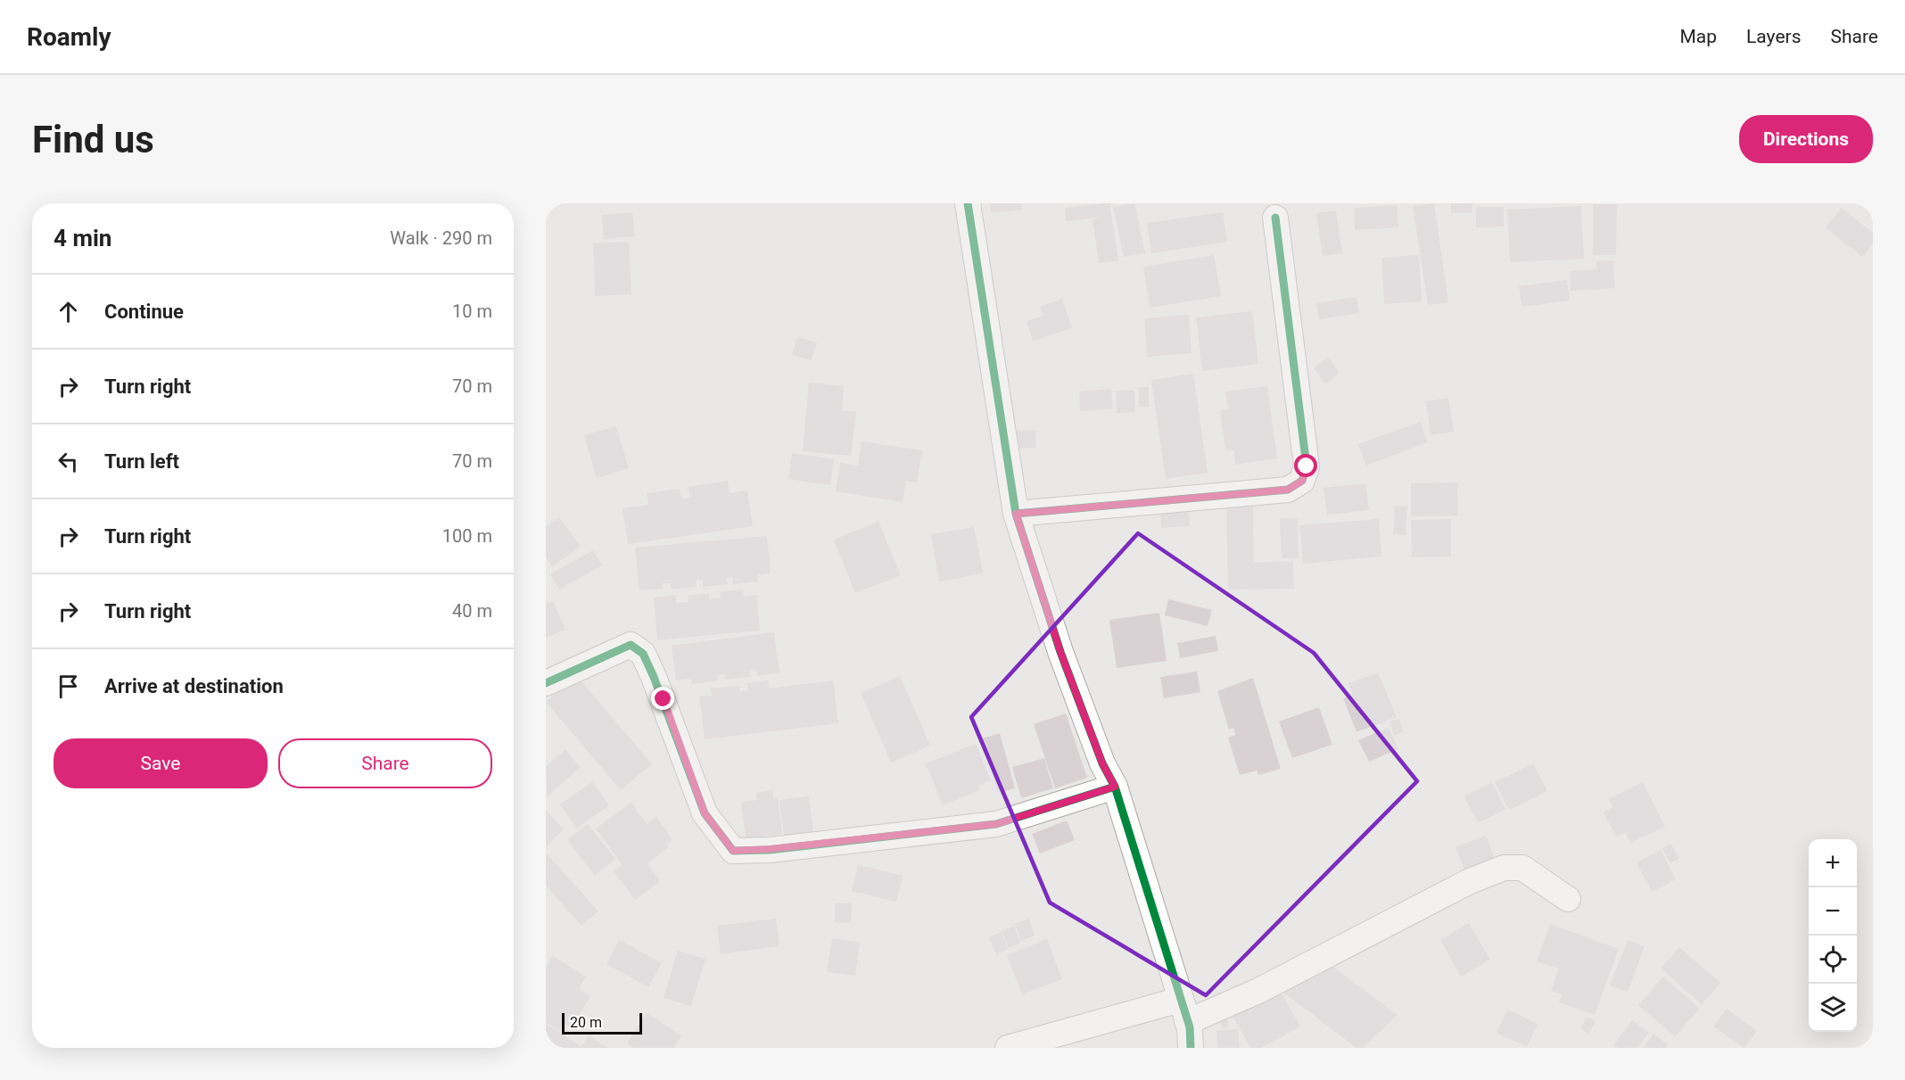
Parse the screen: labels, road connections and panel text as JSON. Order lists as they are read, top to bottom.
{
  "scale_bar": "20 m",
  "page": {
    "header": "Roamly",
    "nav": ["Map", "Layers", "Share"],
    "buttons": [
      "Directions",
      ["Save", "Share"]
    ],
    "title": "Find us",
    "heading": ["4 min", "Walk · 290 m"],
    "list": [
      ["Continue", "10 m"],
      ["Turn right", "70 m"],
      ["Turn left", "70 m"],
      ["Turn right", "100 m"],
      ["Turn right", "40 m"],
      "Arrive at destination"
    ],
    "map_buttons": ["+", "−"],
    "scale": "20 m"
  }
}
